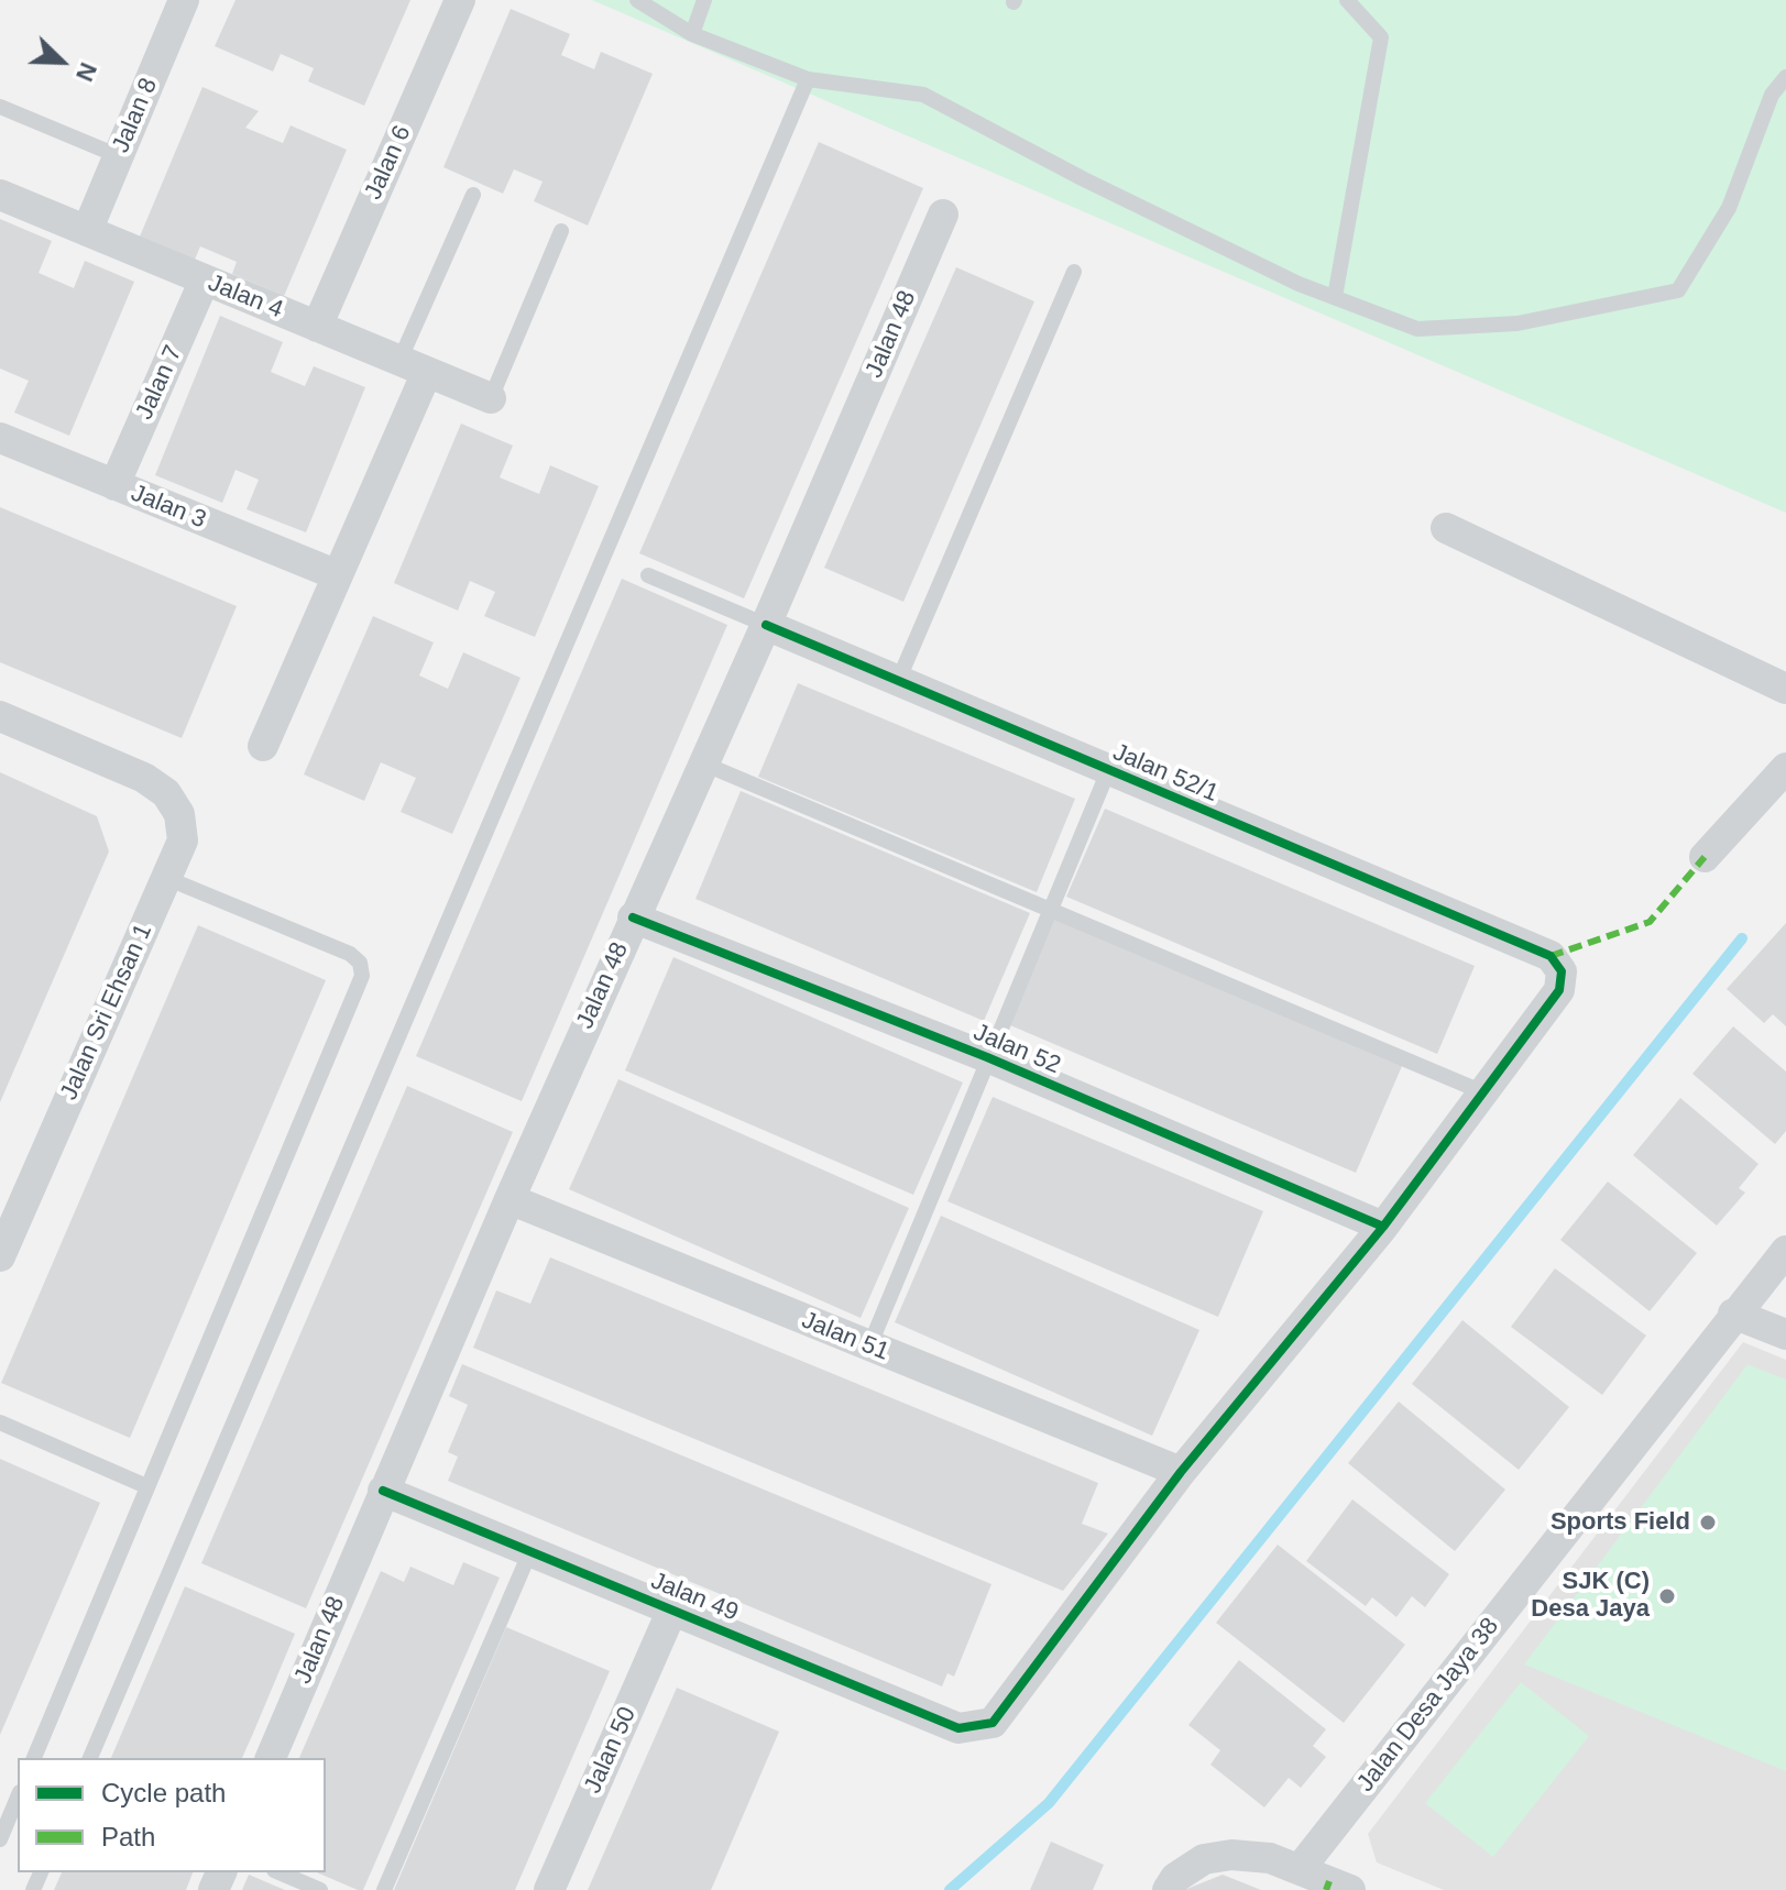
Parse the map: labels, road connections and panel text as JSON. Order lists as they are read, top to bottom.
{
  "streets": {
    "street": [
      "Jalan 8",
      "Jalan 6",
      "Jalan 4",
      "Jalan 48",
      "Jalan 7",
      "Jalan 3",
      "Jalan 52/1",
      "Jalan Sri Ehsan 1",
      "Jalan 52",
      "Jalan 51",
      "Jalan 49",
      "Jalan Desa Jaya 38",
      "Jalan 50"
    ]
  },
  "crossings": [
    ["Jalan 8", "Jalan 4"],
    ["Jalan 6", "Jalan 4"],
    ["Jalan 4", "Jalan 7"],
    ["Jalan 48", "Jalan 52/1"],
    ["Jalan 48", "Jalan 52"],
    ["Jalan 48", "Jalan 51"],
    ["Jalan 48", "Jalan 49"],
    ["Jalan 7", "Jalan 3"],
    ["Jalan 51", "Jalan 49"],
    ["Jalan 49", "Jalan 50"]
  ],
  "places": ["Sports Field", "SJK (C) Desa Jaya"],
  "legend": ["Cycle path", "Path"],
  "north": "bottom right"
}
